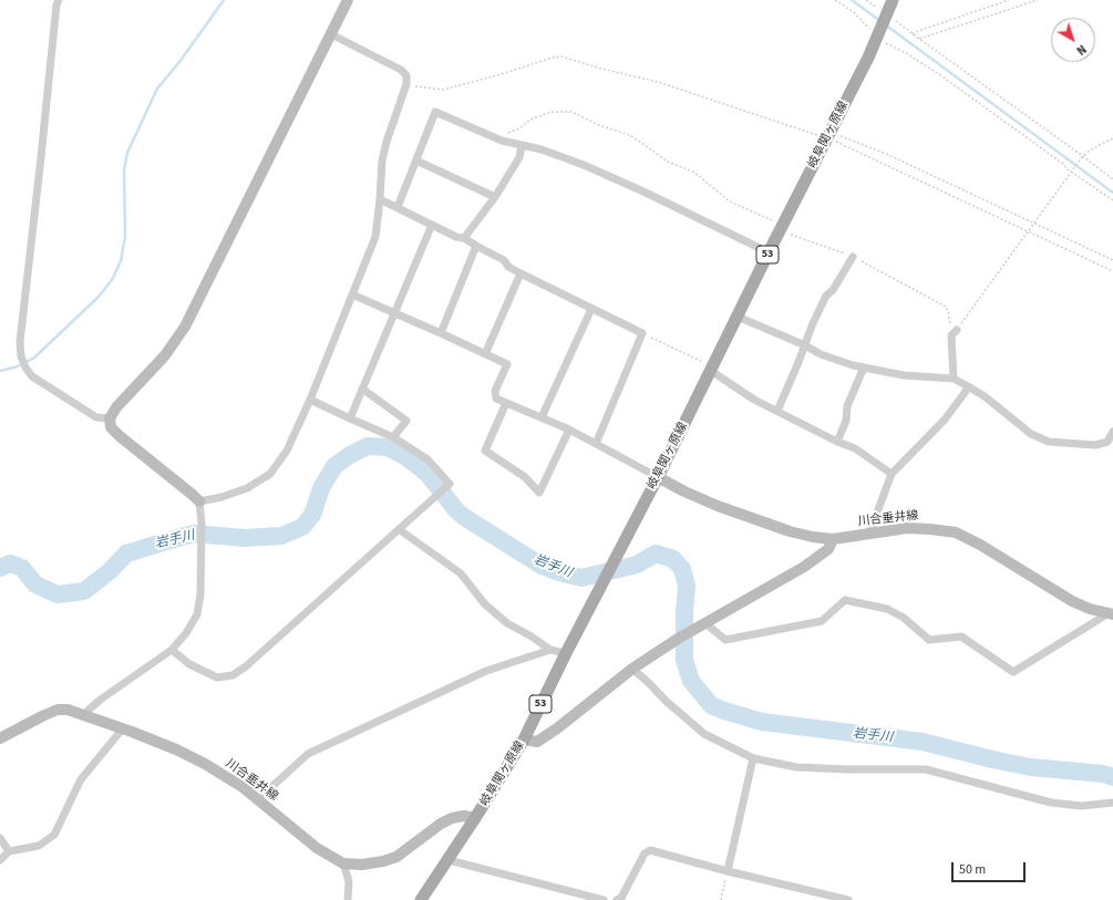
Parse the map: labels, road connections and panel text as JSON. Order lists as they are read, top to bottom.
{
  "streets": {
    "main road": ["岐阜関ヶ原線", "53", "川合垂井線"]
  },
  "crossings": [
    ["岐阜関ヶ原線", "川合垂井線"]
  ],
  "water": ["岩手川"],
  "scale_bar": "50 m",
  "north": "bottom right"
}
